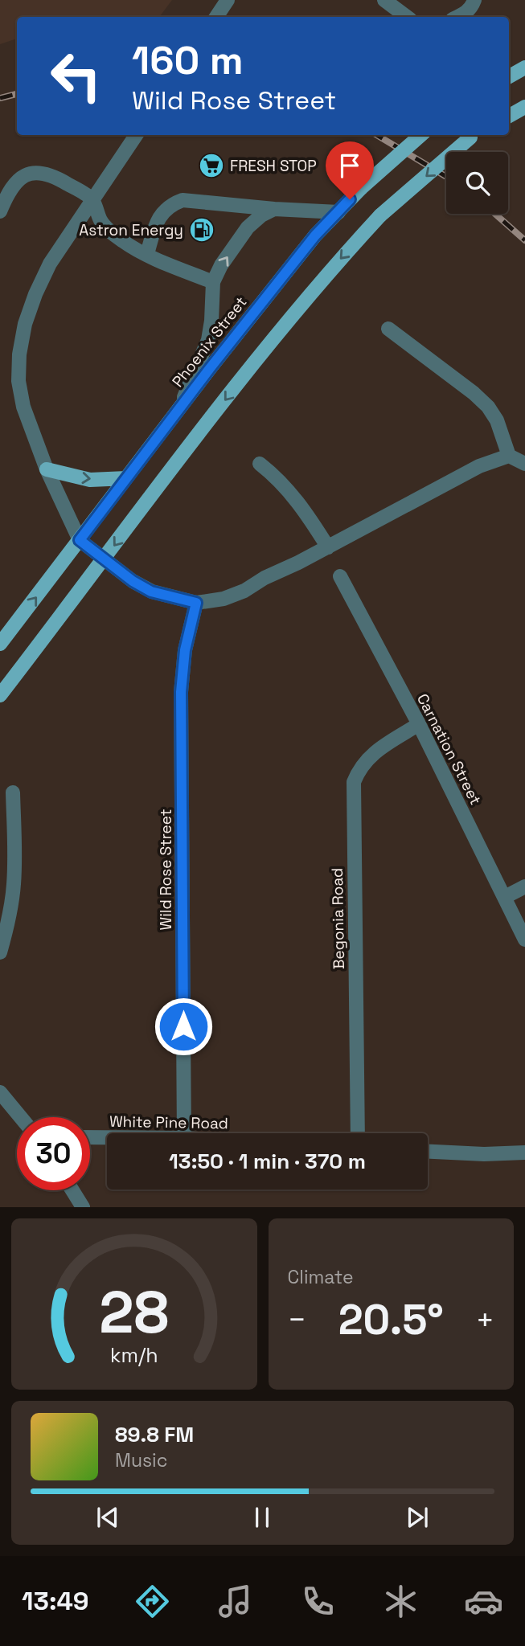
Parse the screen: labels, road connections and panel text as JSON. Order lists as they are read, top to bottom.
{
  "streets": {
    "main road": ["Phoenix Street"],
    "street": [
      "Carnation Street",
      "Wild Rose Street",
      "Begonia Road",
      "White Pine Road"
    ]
  },
  "crossings": [
    ["Carnation Street", "Begonia Road"]
  ],
  "places": {
    "supermarket": ["FRESH STOP"],
    "fuel station": ["Astron Energy"]
  },
  "page": {
    "turn": ["160 m", "Wild Rose Street"],
    "limit": "30",
    "trip": "13:50 · 1 min · 370 m",
    "tile": "Climate",
    "heat": ["−", "20.5°", "+"],
    "song": ["89.8 FM", "Music"],
    "tabs": "13:49",
    "gauge": ["28", "km/h"]
  }
}
